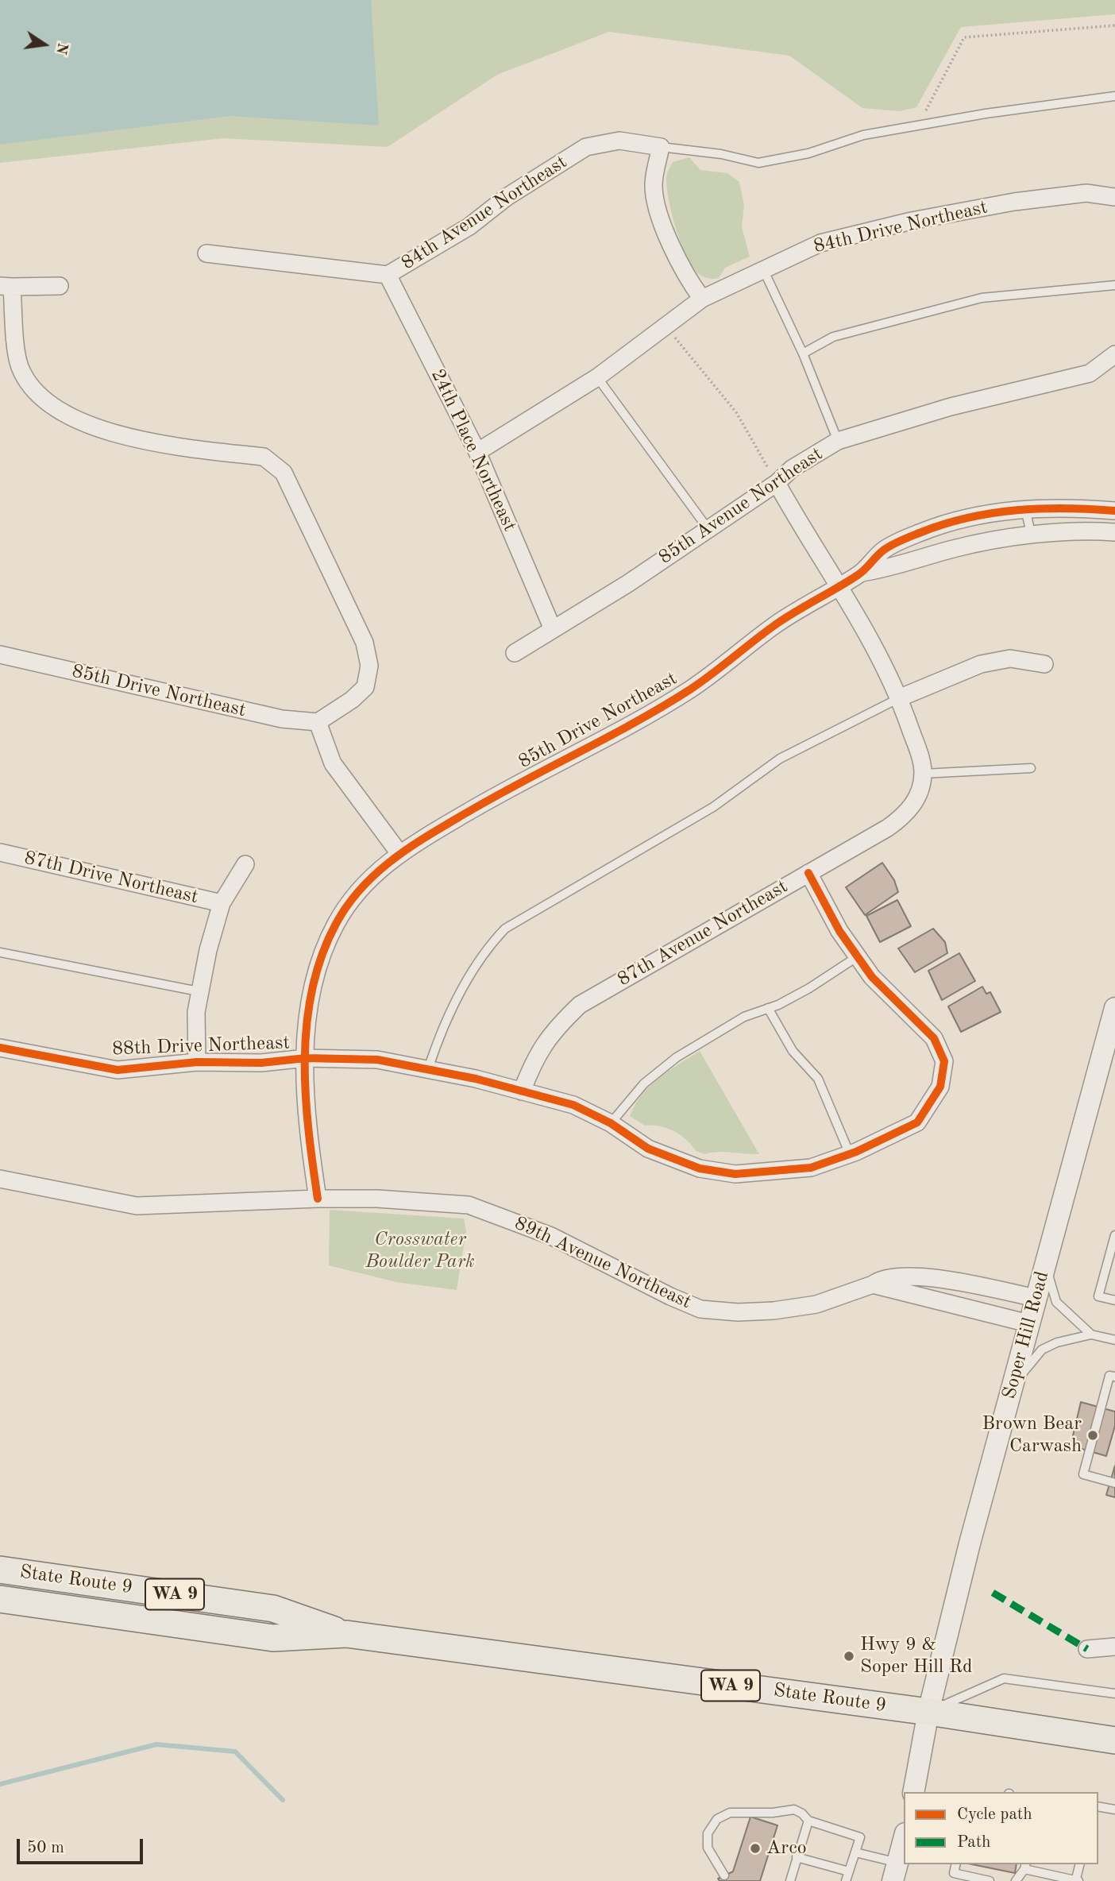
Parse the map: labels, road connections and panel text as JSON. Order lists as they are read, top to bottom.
{
  "streets": {
    "main road": ["State Route 9", "WA 9"],
    "street": [
      "84th Avenue Northeast",
      "84th Drive Northeast",
      "24th Place Northeast",
      "85th Avenue Northeast",
      "85th Drive Northeast",
      "87th Drive Northeast",
      "87th Avenue Northeast",
      "88th Drive Northeast",
      "89th Avenue Northeast",
      "Soper Hill Road"
    ]
  },
  "crossings": [
    ["84th Avenue Northeast", "24th Place Northeast"],
    ["84th Drive Northeast", "24th Place Northeast"],
    ["24th Place Northeast", "85th Avenue Northeast"],
    ["85th Drive Northeast", "88th Drive Northeast"],
    ["85th Drive Northeast", "89th Avenue Northeast"],
    ["87th Avenue Northeast", "88th Drive Northeast"],
    ["89th Avenue Northeast", "Soper Hill Road"],
    ["Soper Hill Road", "State Route 9"]
  ],
  "parks": ["Crosswater Boulder Park"],
  "places": ["Brown Bear Carwash", "Hwy 9 & Soper Hill Rd", "Arco"],
  "legend": ["Cycle path", "Path"],
  "scale_bar": "50 m",
  "north": "right"
}
